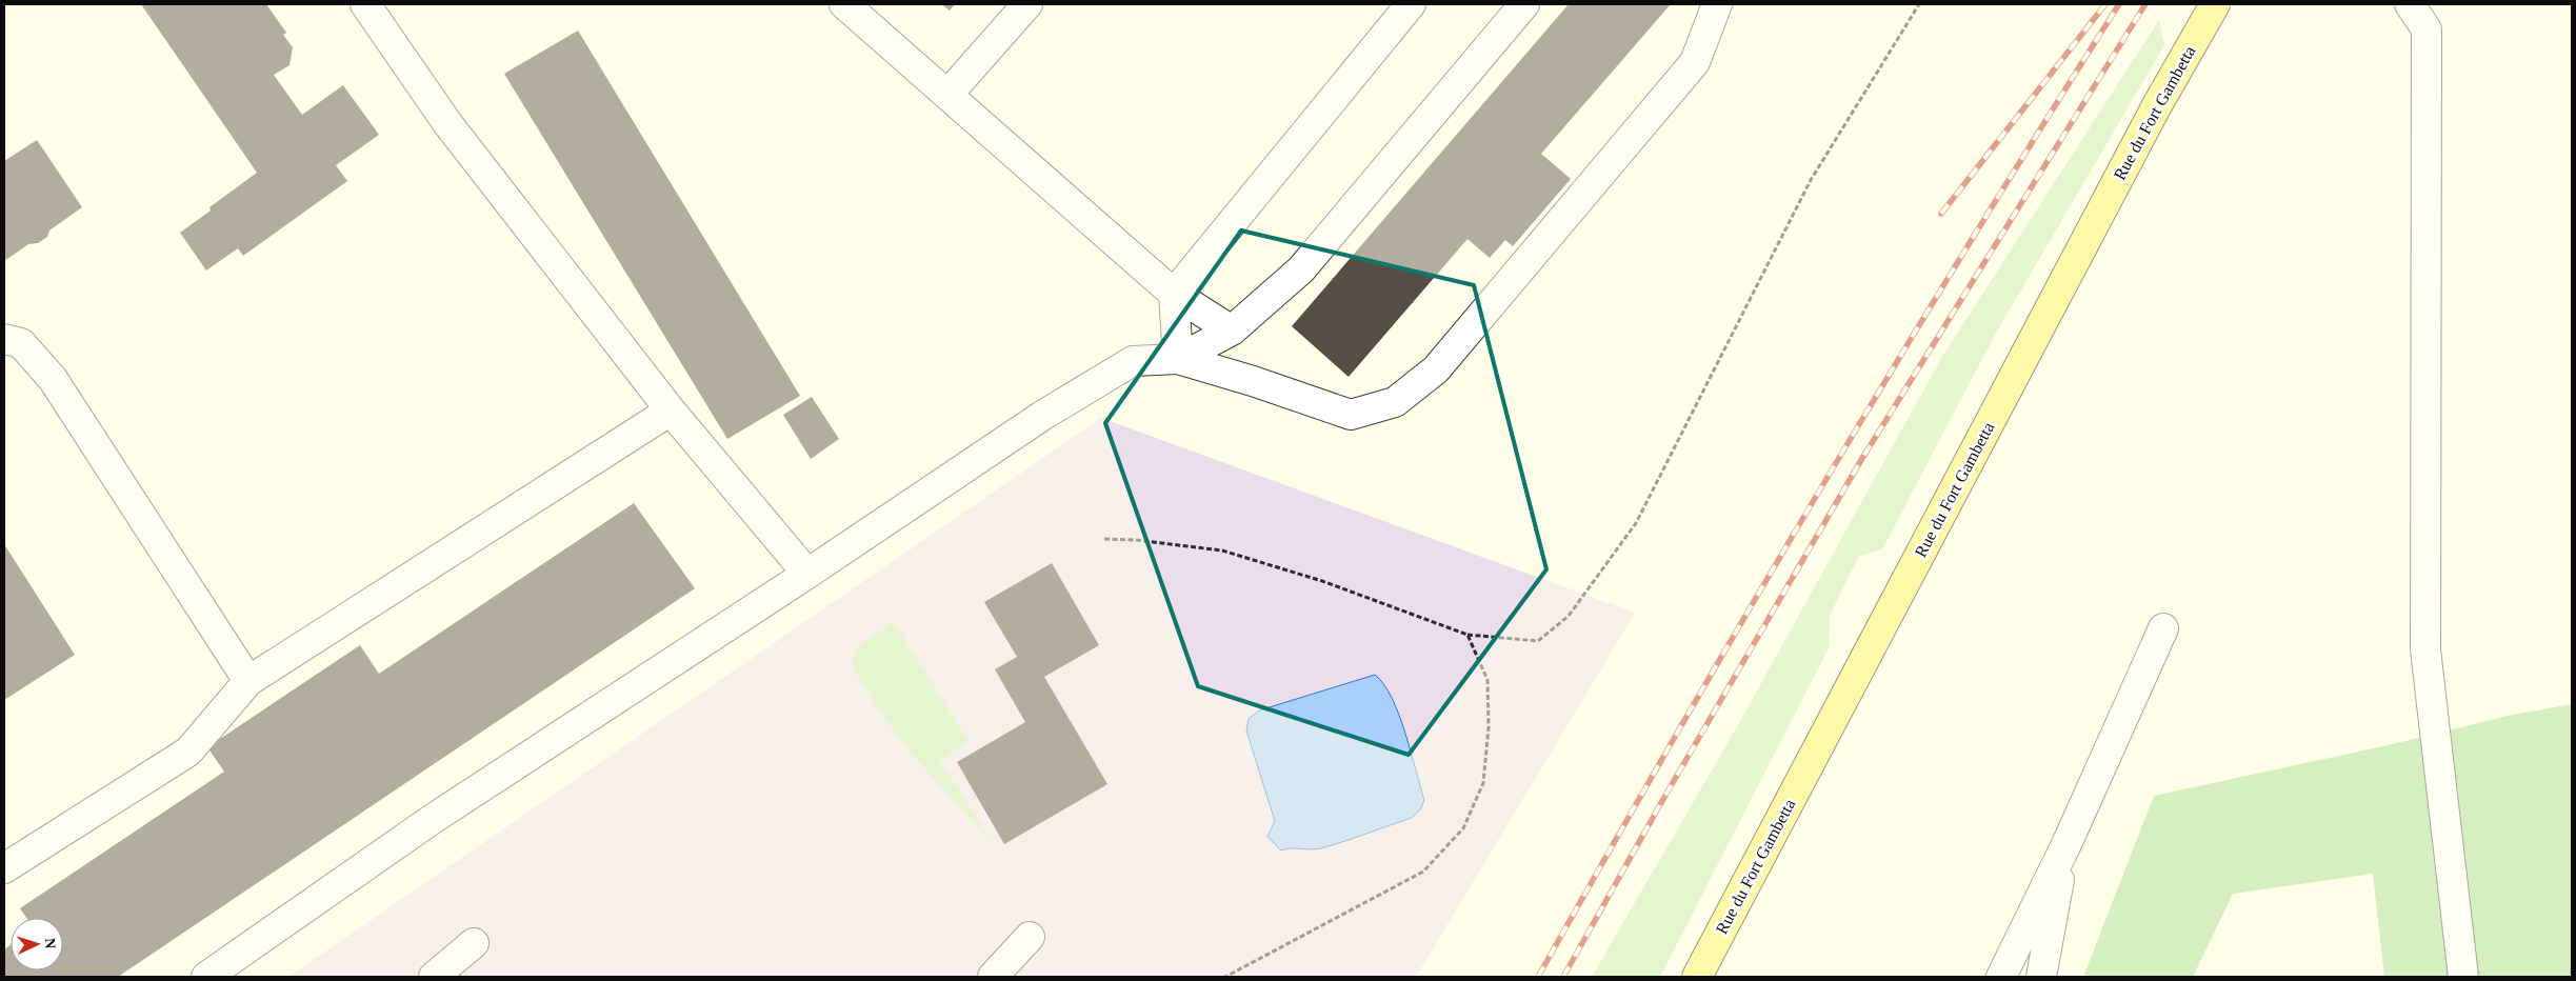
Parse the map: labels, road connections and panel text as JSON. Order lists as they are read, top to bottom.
{
  "streets": {
    "main road": ["Rue du Fort Gambetta"]
  },
  "north": "right"
}
